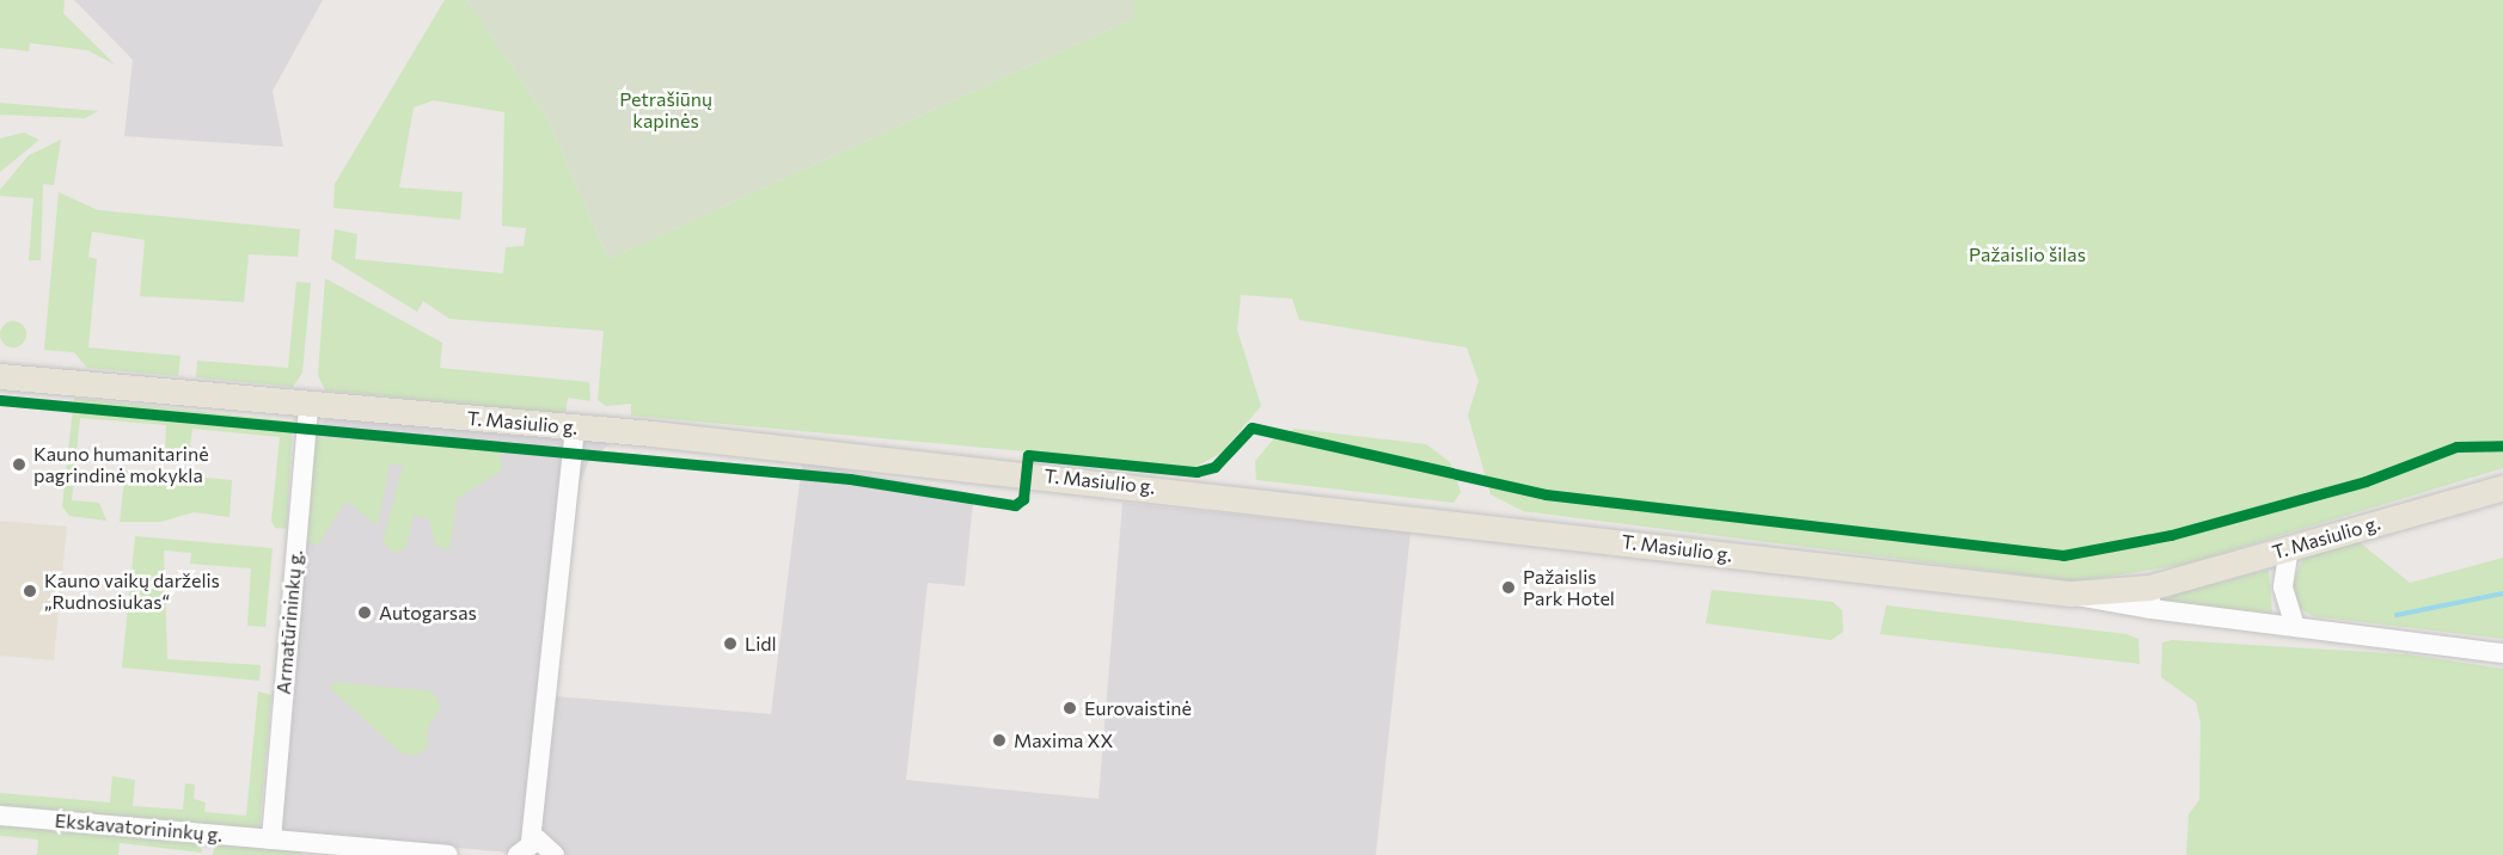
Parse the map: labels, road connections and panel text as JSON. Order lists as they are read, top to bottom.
{
  "streets": {
    "main road": ["T. Masiulio g."],
    "street": ["Armatūrininkų g.", "Ekskavatorininkų g."]
  },
  "crossings": [
    ["T. Masiulio g.", "Armatūrininkų g."],
    ["Armatūrininkų g.", "Ekskavatorininkų g."]
  ],
  "parks": ["Petrašiūnų kapinės", "Pažaislio šilas"],
  "places": [
    "Kauno humanitarinė pagrindinė mokykla",
    "Pažaislis Park Hotel",
    "Kauno vaikų darželis „Rudnosiukas“",
    "Autogarsas",
    "Lidl",
    "Eurovaistinė",
    "Maxima XX"
  ]
}
